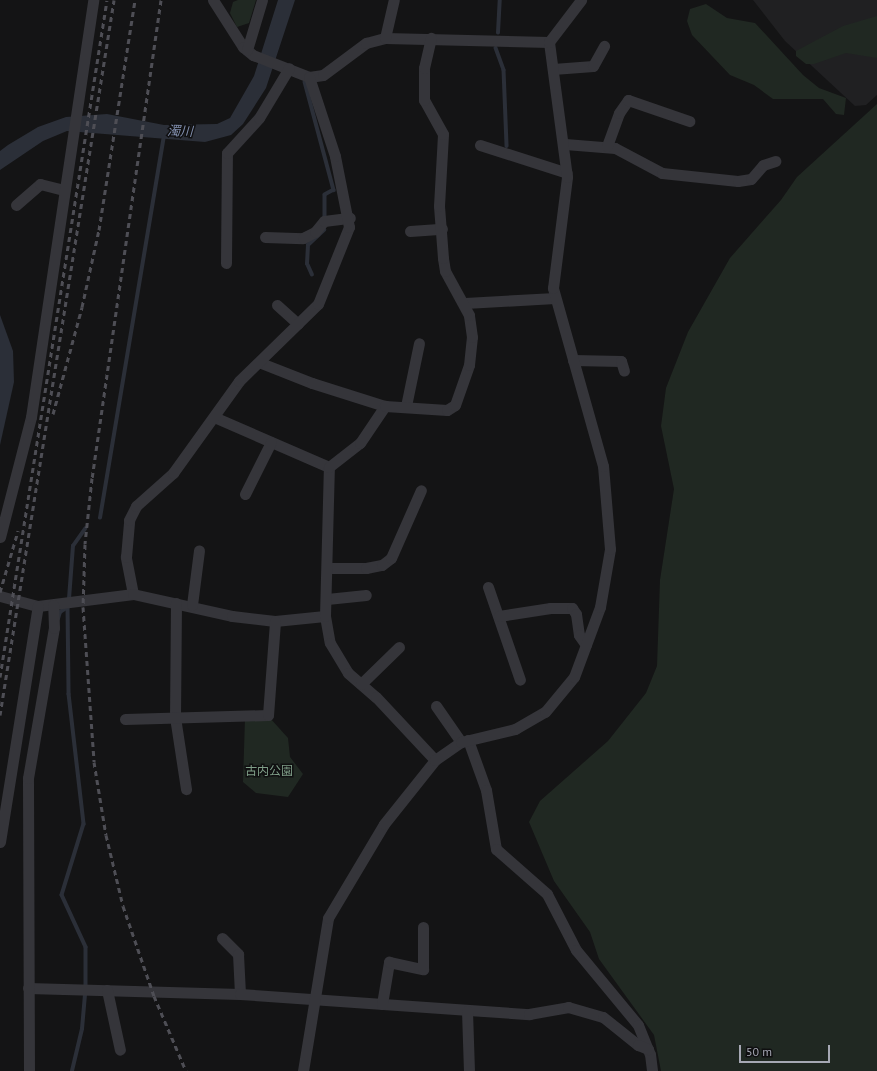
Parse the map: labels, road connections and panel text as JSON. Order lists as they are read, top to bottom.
{
  "water": ["濁川"],
  "parks": ["古内公園"],
  "scale_bar": "50 m"
}
